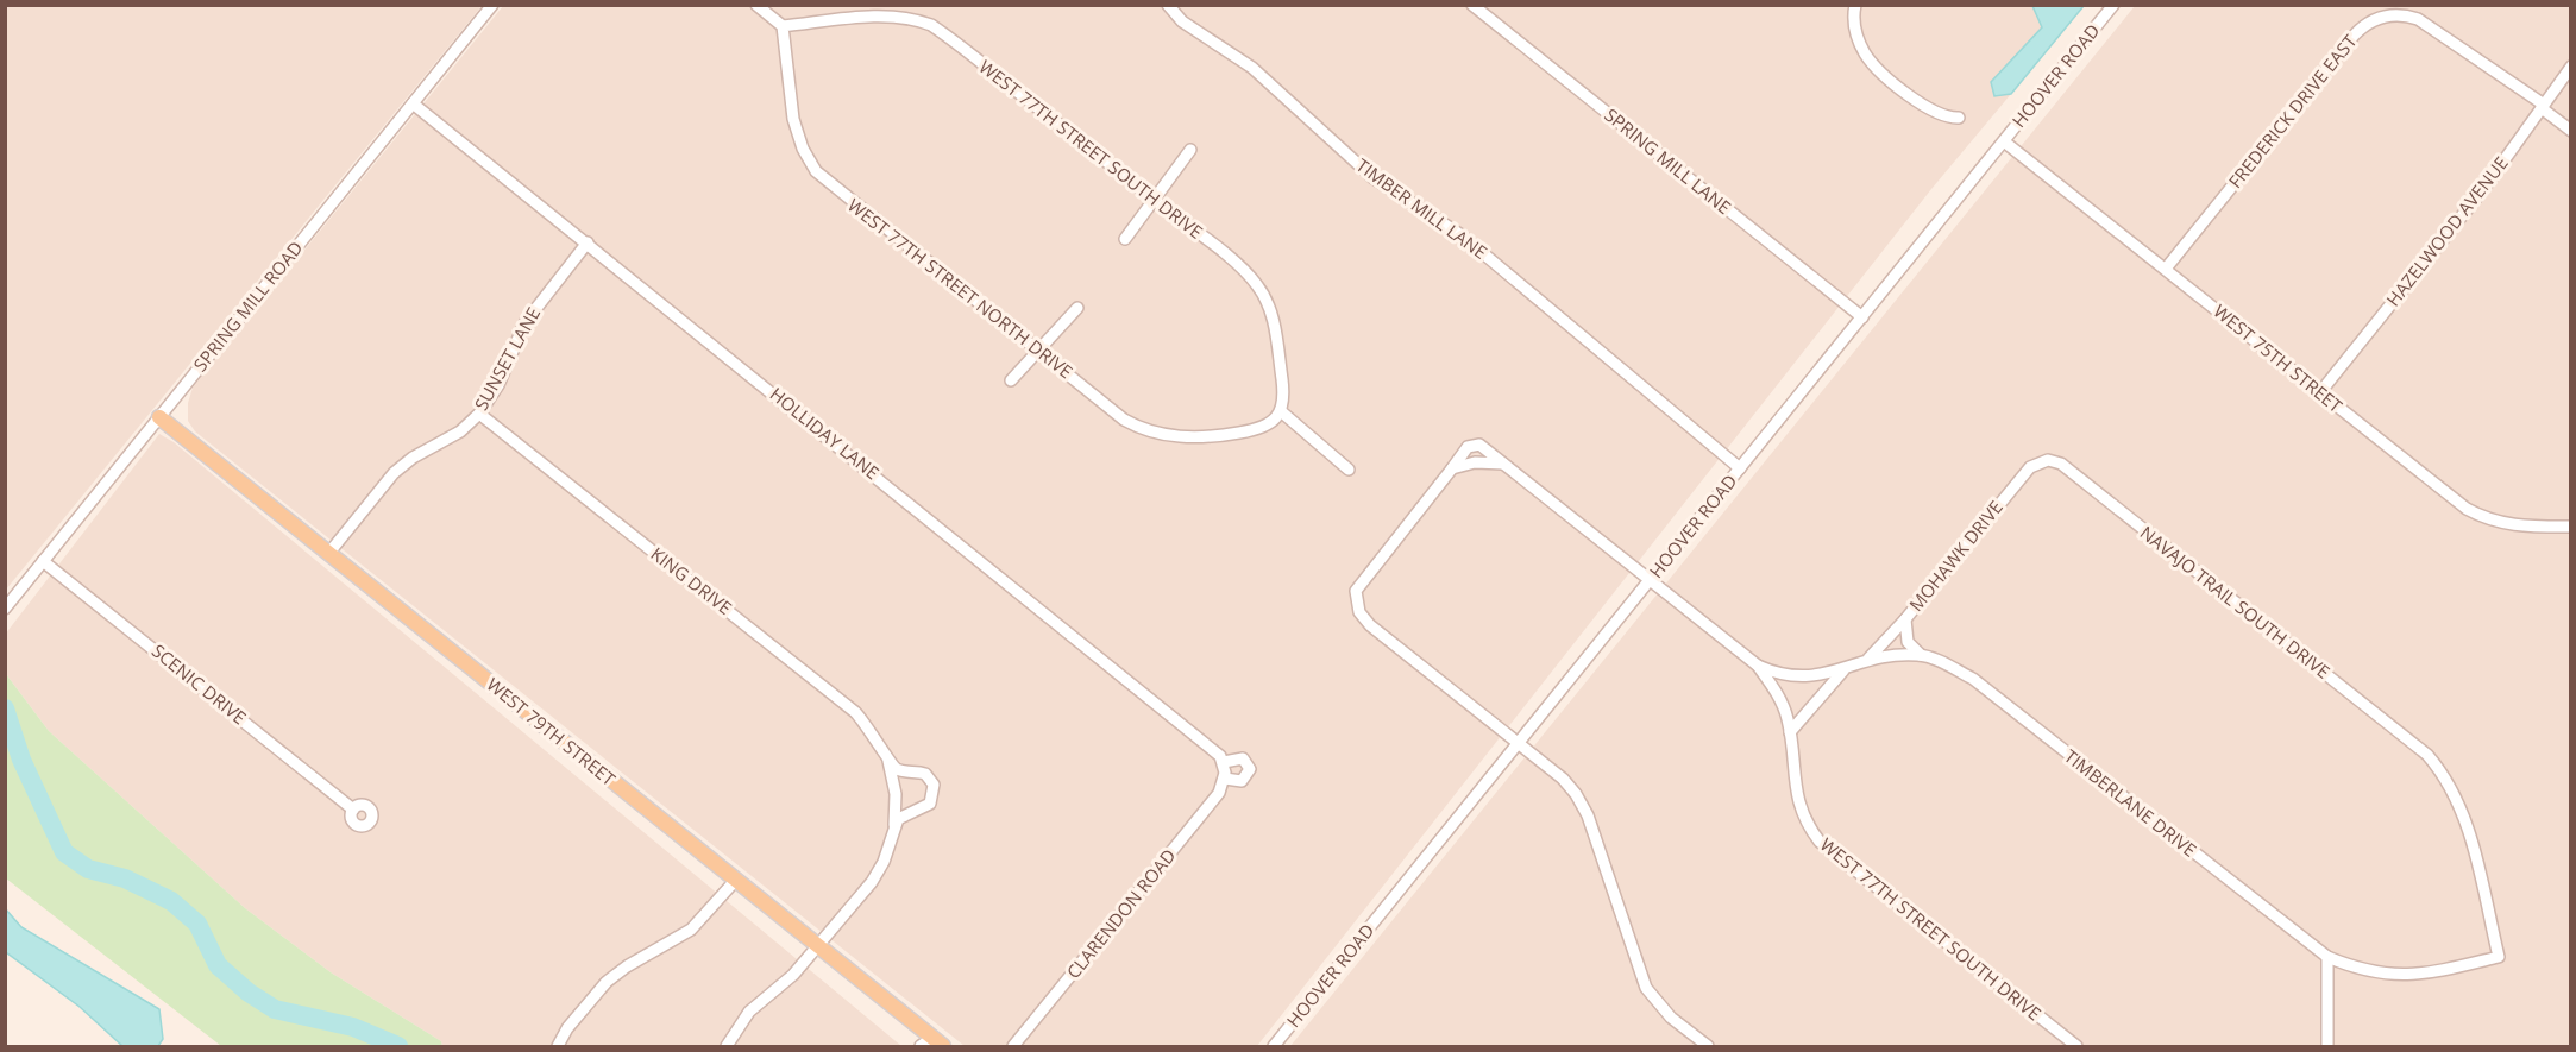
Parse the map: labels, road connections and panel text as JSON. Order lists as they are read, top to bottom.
{
  "streets": {
    "main road": ["WEST 79TH STREET"],
    "street": [
      "HOOVER ROAD",
      "FREDERICK DRIVE EAST",
      "WEST 77TH STREET SOUTH DRIVE",
      "SPRING MILL LANE",
      "TIMBER MILL LANE",
      "HAZELWOOD AVENUE",
      "WEST 77TH STREET NORTH DRIVE",
      "SPRING MILL ROAD",
      "SUNSET LANE",
      "WEST 75TH STREET",
      "HOLLIDAY LANE",
      "MOHAWK DRIVE",
      "KING DRIVE",
      "NAVAJO TRAIL SOUTH DRIVE",
      "SCENIC DRIVE",
      "TIMBERLANE DRIVE",
      "CLARENDON ROAD"
    ]
  },
  "crossings": [
    ["HOOVER ROAD", "WEST 77TH STREET SOUTH DRIVE"],
    ["HOOVER ROAD", "SPRING MILL LANE"],
    ["HOOVER ROAD", "TIMBER MILL LANE"],
    ["HOOVER ROAD", "WEST 75TH STREET"],
    ["FREDERICK DRIVE EAST", "HAZELWOOD AVENUE"],
    ["FREDERICK DRIVE EAST", "WEST 75TH STREET"],
    ["WEST 77TH STREET SOUTH DRIVE", "WEST 77TH STREET NORTH DRIVE"],
    ["WEST 77TH STREET SOUTH DRIVE", "TIMBERLANE DRIVE"],
    ["HAZELWOOD AVENUE", "WEST 75TH STREET"],
    ["SPRING MILL ROAD", "HOLLIDAY LANE"],
    ["SPRING MILL ROAD", "SCENIC DRIVE"],
    ["SPRING MILL ROAD", "WEST 79TH STREET"],
    ["SUNSET LANE", "HOLLIDAY LANE"],
    ["SUNSET LANE", "KING DRIVE"],
    ["SUNSET LANE", "WEST 79TH STREET"],
    ["HOLLIDAY LANE", "CLARENDON ROAD"],
    ["MOHAWK DRIVE", "NAVAJO TRAIL SOUTH DRIVE"],
    ["MOHAWK DRIVE", "TIMBERLANE DRIVE"],
    ["KING DRIVE", "WEST 79TH STREET"],
    ["NAVAJO TRAIL SOUTH DRIVE", "TIMBERLANE DRIVE"]
  ]
}
